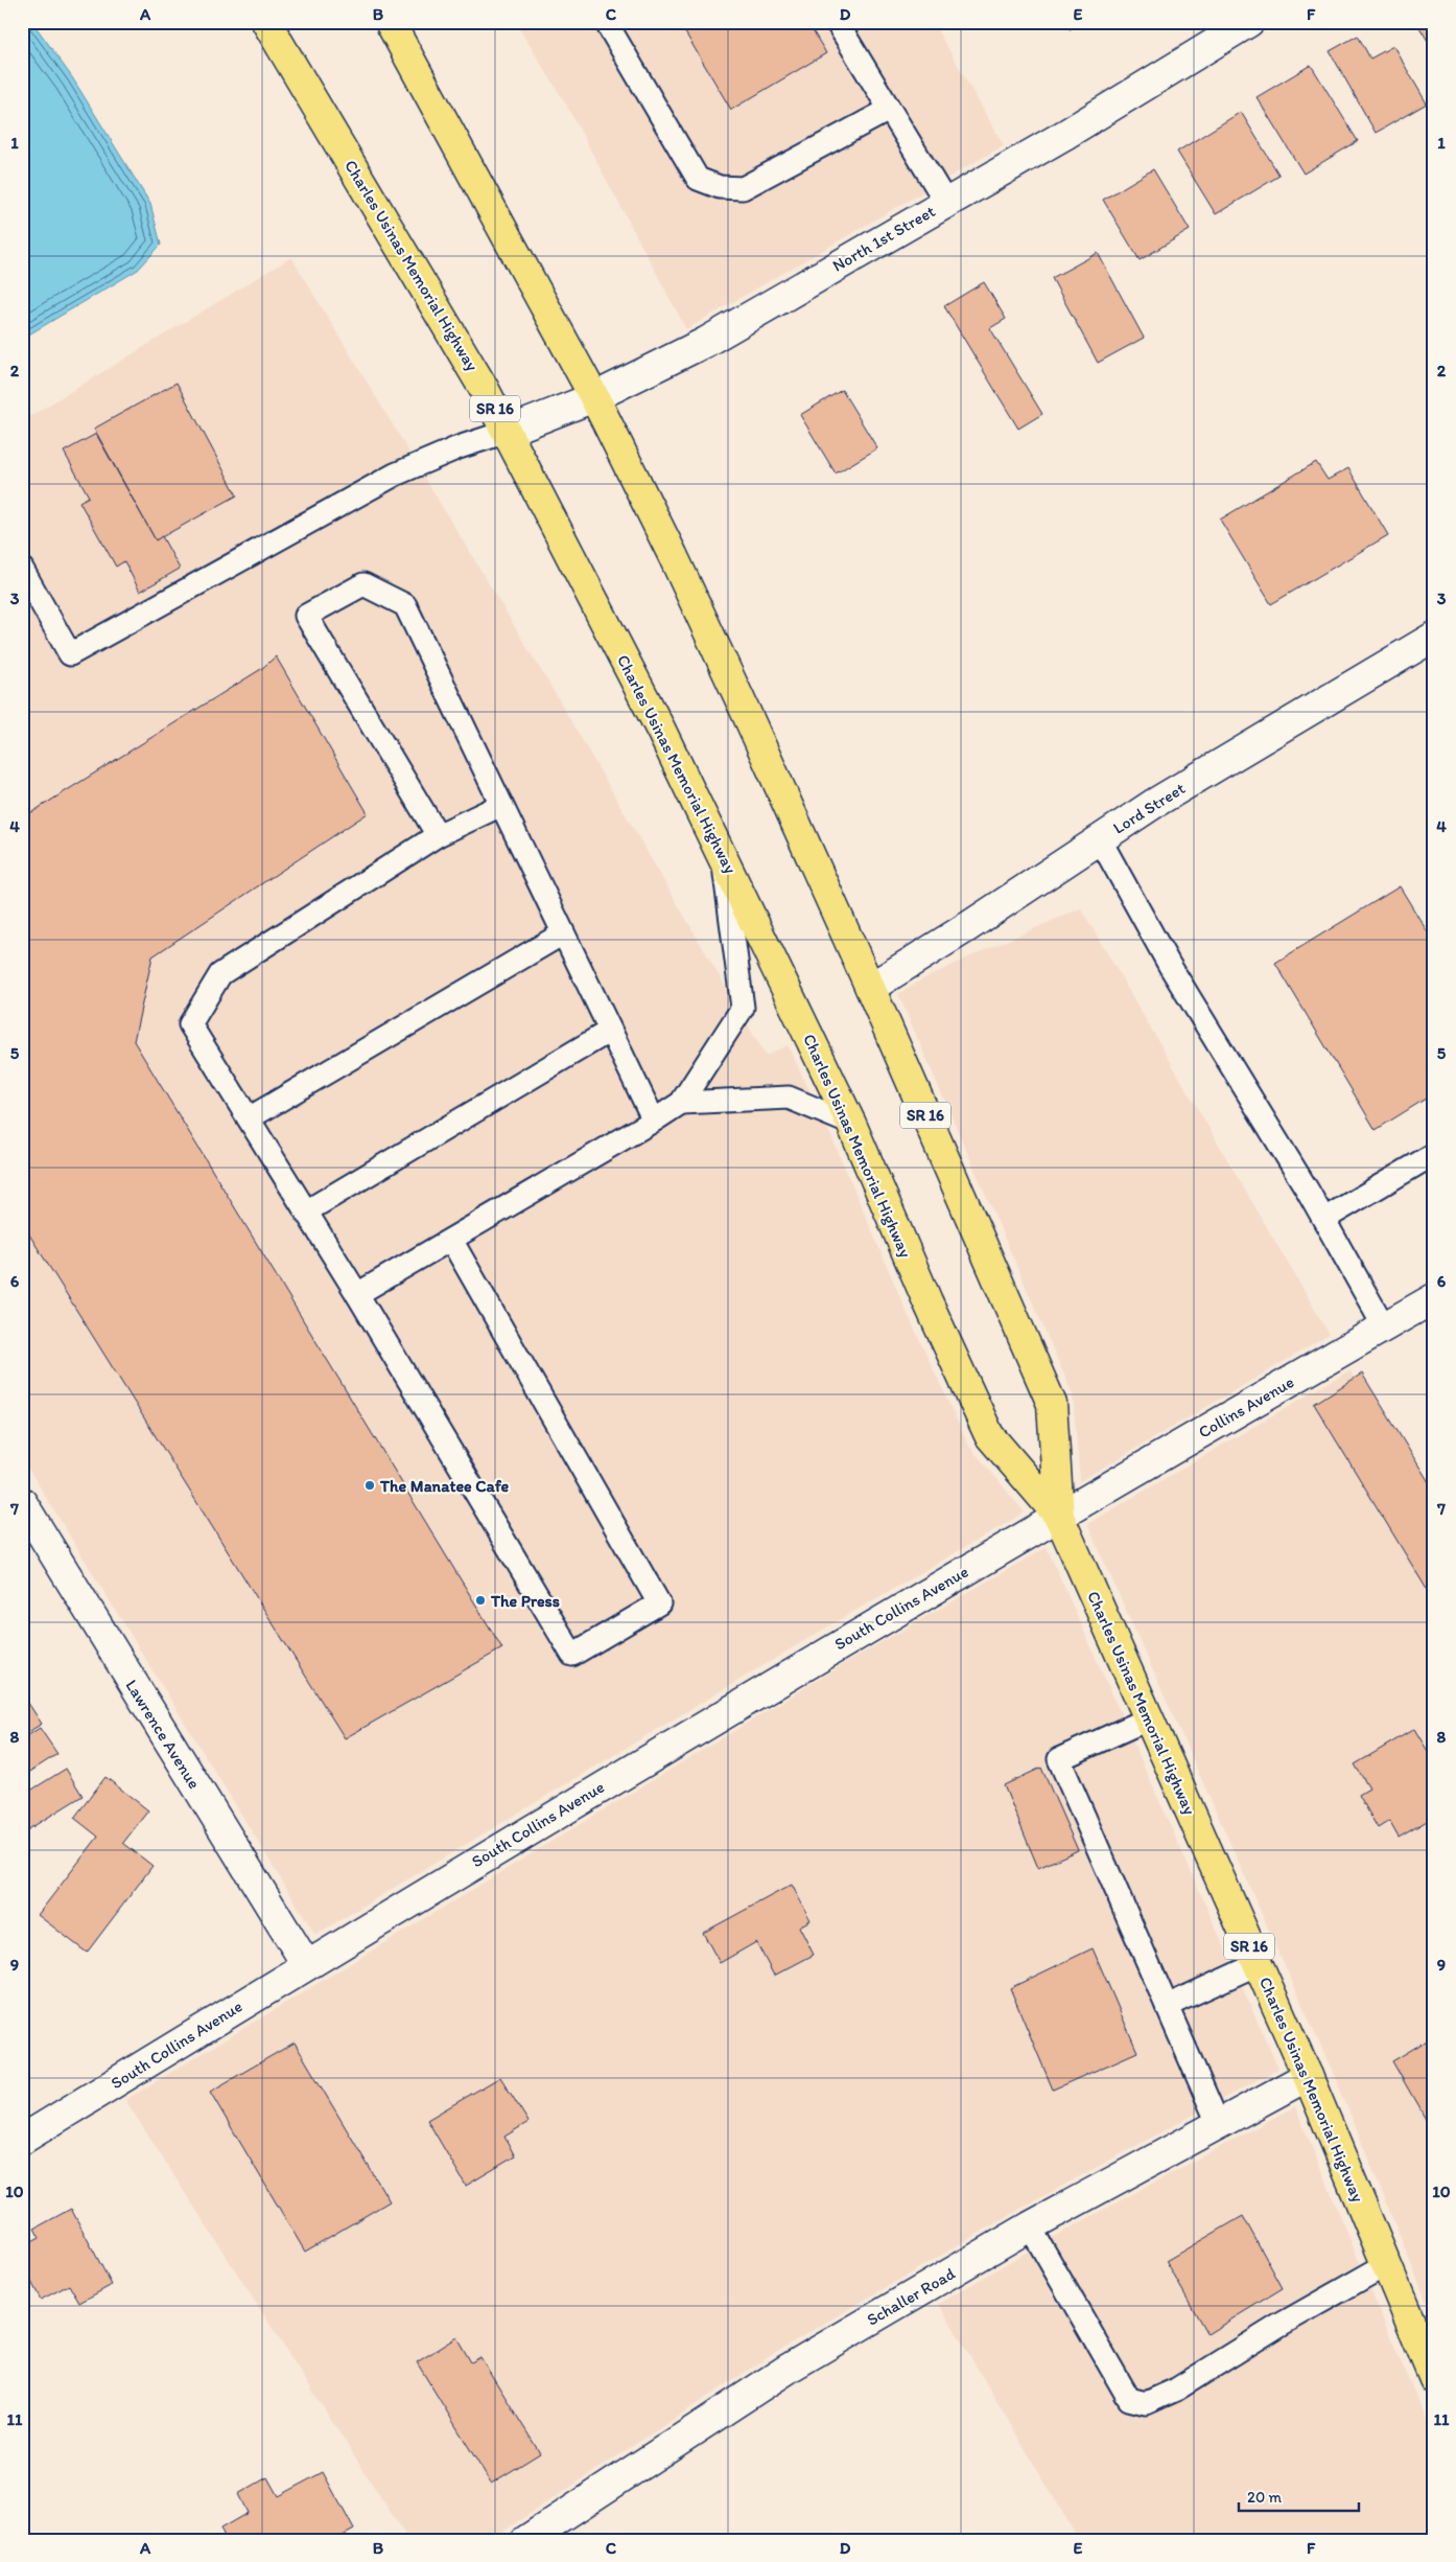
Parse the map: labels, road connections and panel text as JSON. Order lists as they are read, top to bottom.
{
  "streets": {
    "highway": ["Charles Usinas Memorial Highway", "SR 16"],
    "street": [
      "North 1st Street",
      "Lord Street",
      "Collins Avenue",
      "South Collins Avenue",
      "Lawrence Avenue",
      "Schaller Road"
    ]
  },
  "crossings": [
    ["North 1st Street", "Charles Usinas Memorial Highway"],
    ["Charles Usinas Memorial Highway", "Lord Street"],
    ["Charles Usinas Memorial Highway", "Collins Avenue"],
    ["Charles Usinas Memorial Highway", "South Collins Avenue"],
    ["Charles Usinas Memorial Highway", "Schaller Road"],
    ["Collins Avenue", "South Collins Avenue"],
    ["South Collins Avenue", "Lawrence Avenue"]
  ],
  "places": ["The Manatee Cafe", "The Press"],
  "scale_bar": "20 m",
  "grid": {
    "columns": [
      "A",
      "B",
      "C",
      "D",
      "E",
      "F"
    ],
    "rows": [
      "1",
      "2",
      "3",
      "4",
      "5",
      "6",
      "7",
      "8",
      "9",
      "10",
      "11"
    ]
  }
}
